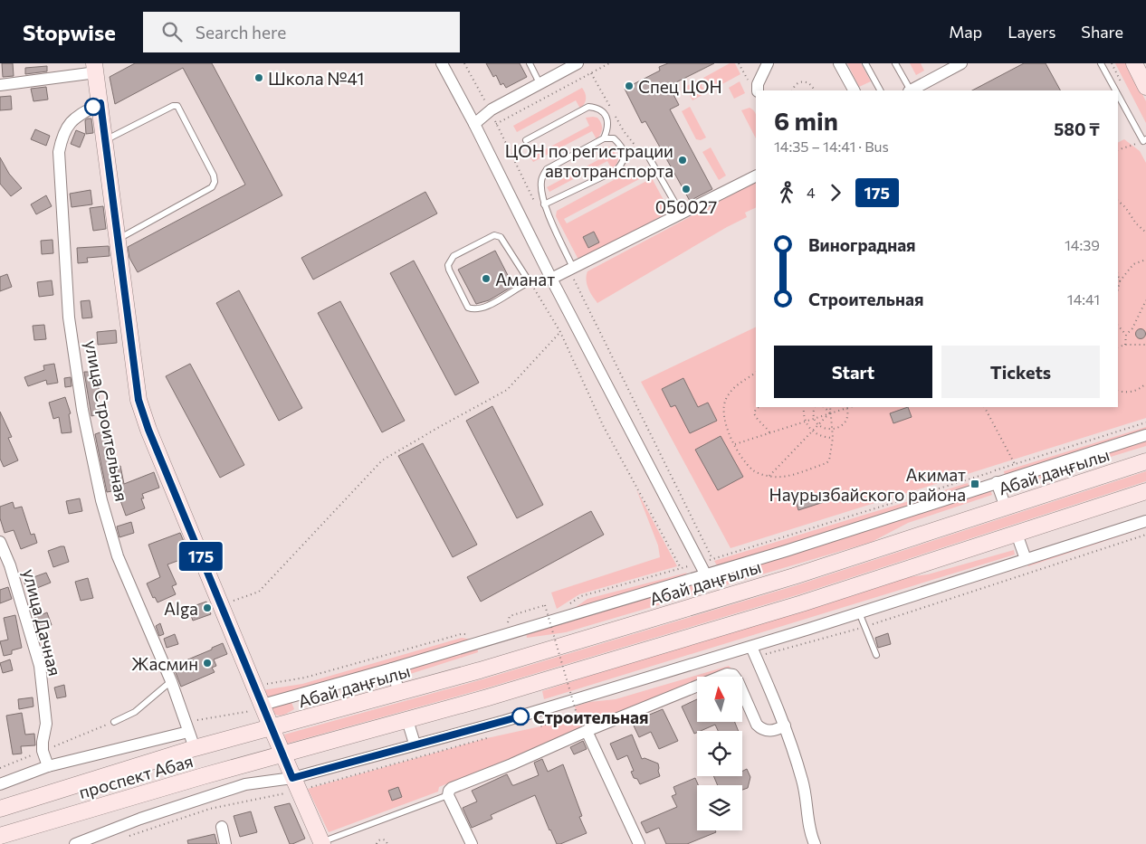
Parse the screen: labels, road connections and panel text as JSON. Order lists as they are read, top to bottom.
{
  "streets": {
    "main road": ["улица Строительная", "Абай даңғылы", "проспект Абая"],
    "street": ["улица Дачная"]
  },
  "crossings": [
    ["улица Строительная", "Абай даңғылы"],
    ["улица Строительная", "проспект Абая"],
    ["Абай даңғылы", "проспект Абая"]
  ],
  "places": {
    "other": [
      "Школа №41",
      "Спец ЦОН",
      "ЦОН по регистрации автотранспорта",
      "050027",
      "Аманат",
      "Alga",
      "Жасмин",
      "Строительная"
    ],
    "transit": ["Акимат Наурызбайского района"]
  },
  "lines": ["bus line 175"],
  "north": "top",
  "page": {
    "header": "Stopwise",
    "search": "Search here",
    "nav": ["Map", "Layers", "Share"],
    "on_map": "175",
    "heading": ["6 min", "14:35 – 14:41 · Bus", "580 ₸"],
    "legs": ["4", "175"],
    "list": [
      {
        "name": "Виноградная",
        "value": "14:39"
      },
      {
        "name": "Строительная",
        "value": "14:41"
      }
    ],
    "buttons": ["Start", "Tickets"]
  }
}
